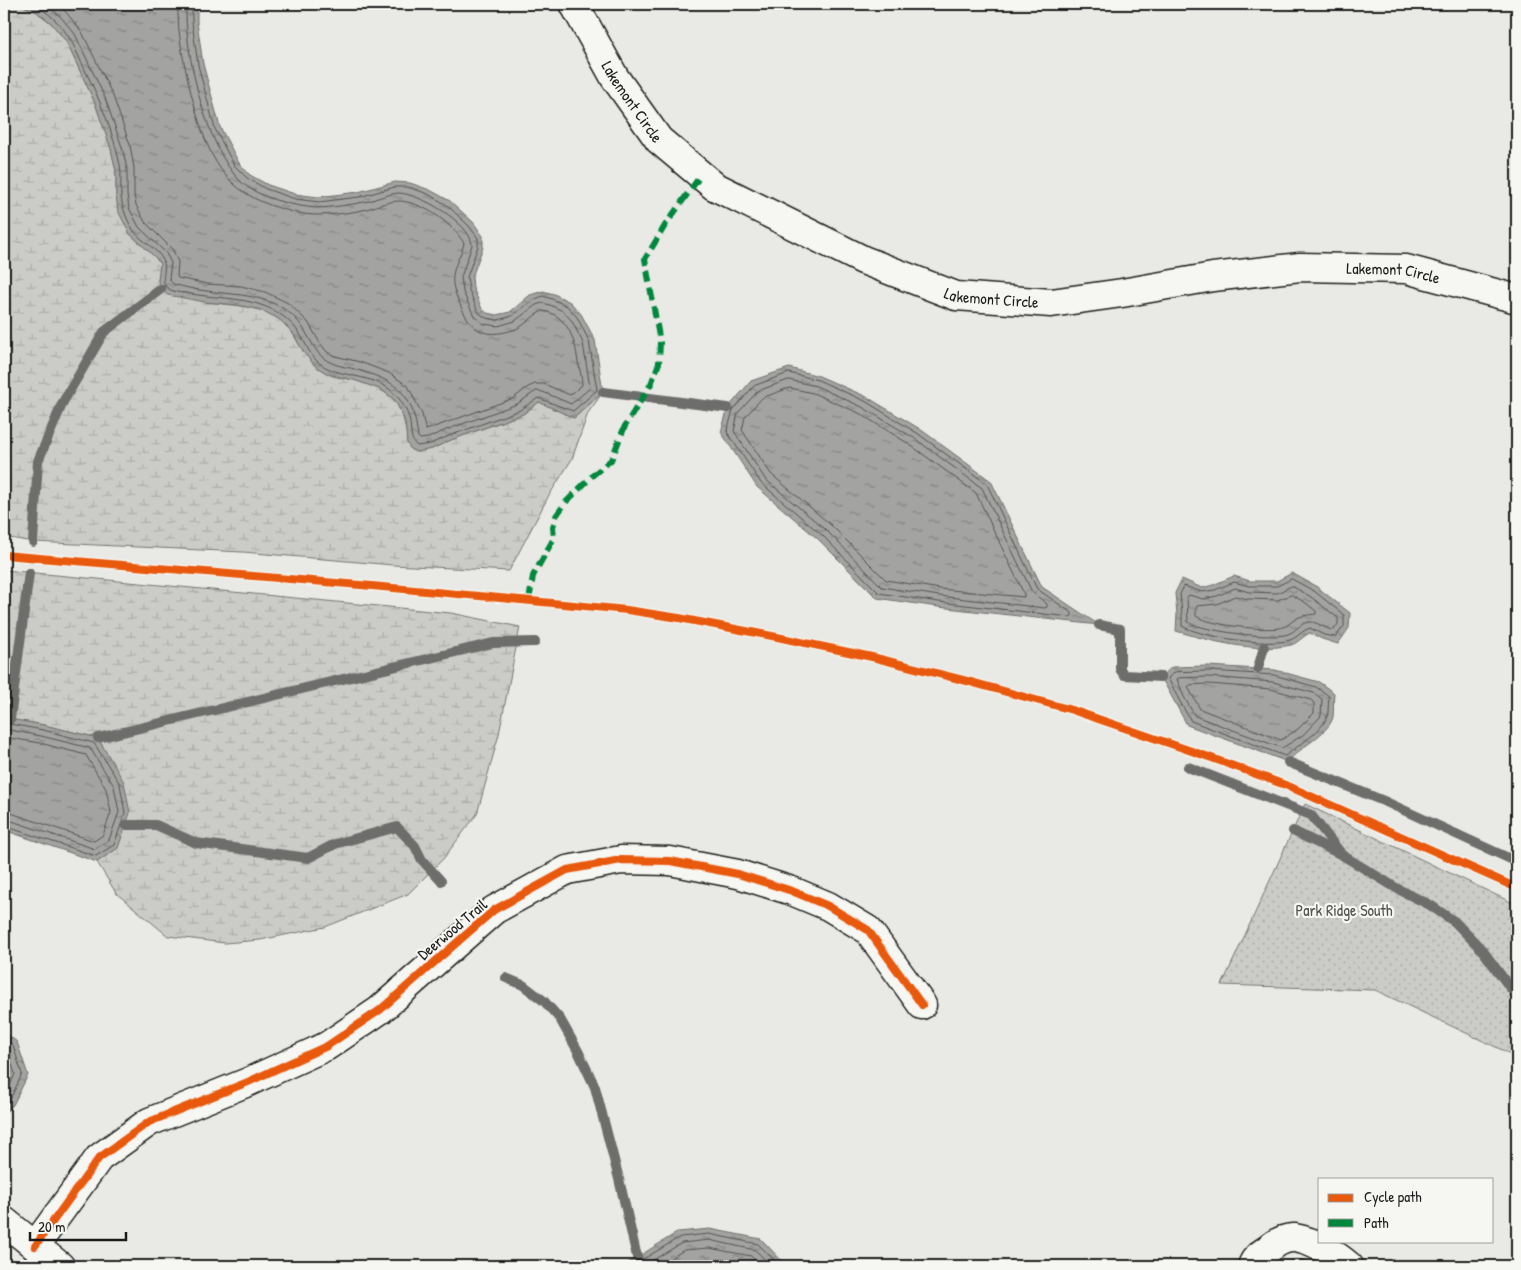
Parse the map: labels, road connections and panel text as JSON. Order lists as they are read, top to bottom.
{
  "streets": {
    "street": ["Lakemont Circle", "Deerwood Trail"]
  },
  "parks": ["Park Ridge South"],
  "legend": ["Cycle path", "Path"],
  "scale_bar": "20 m"
}
